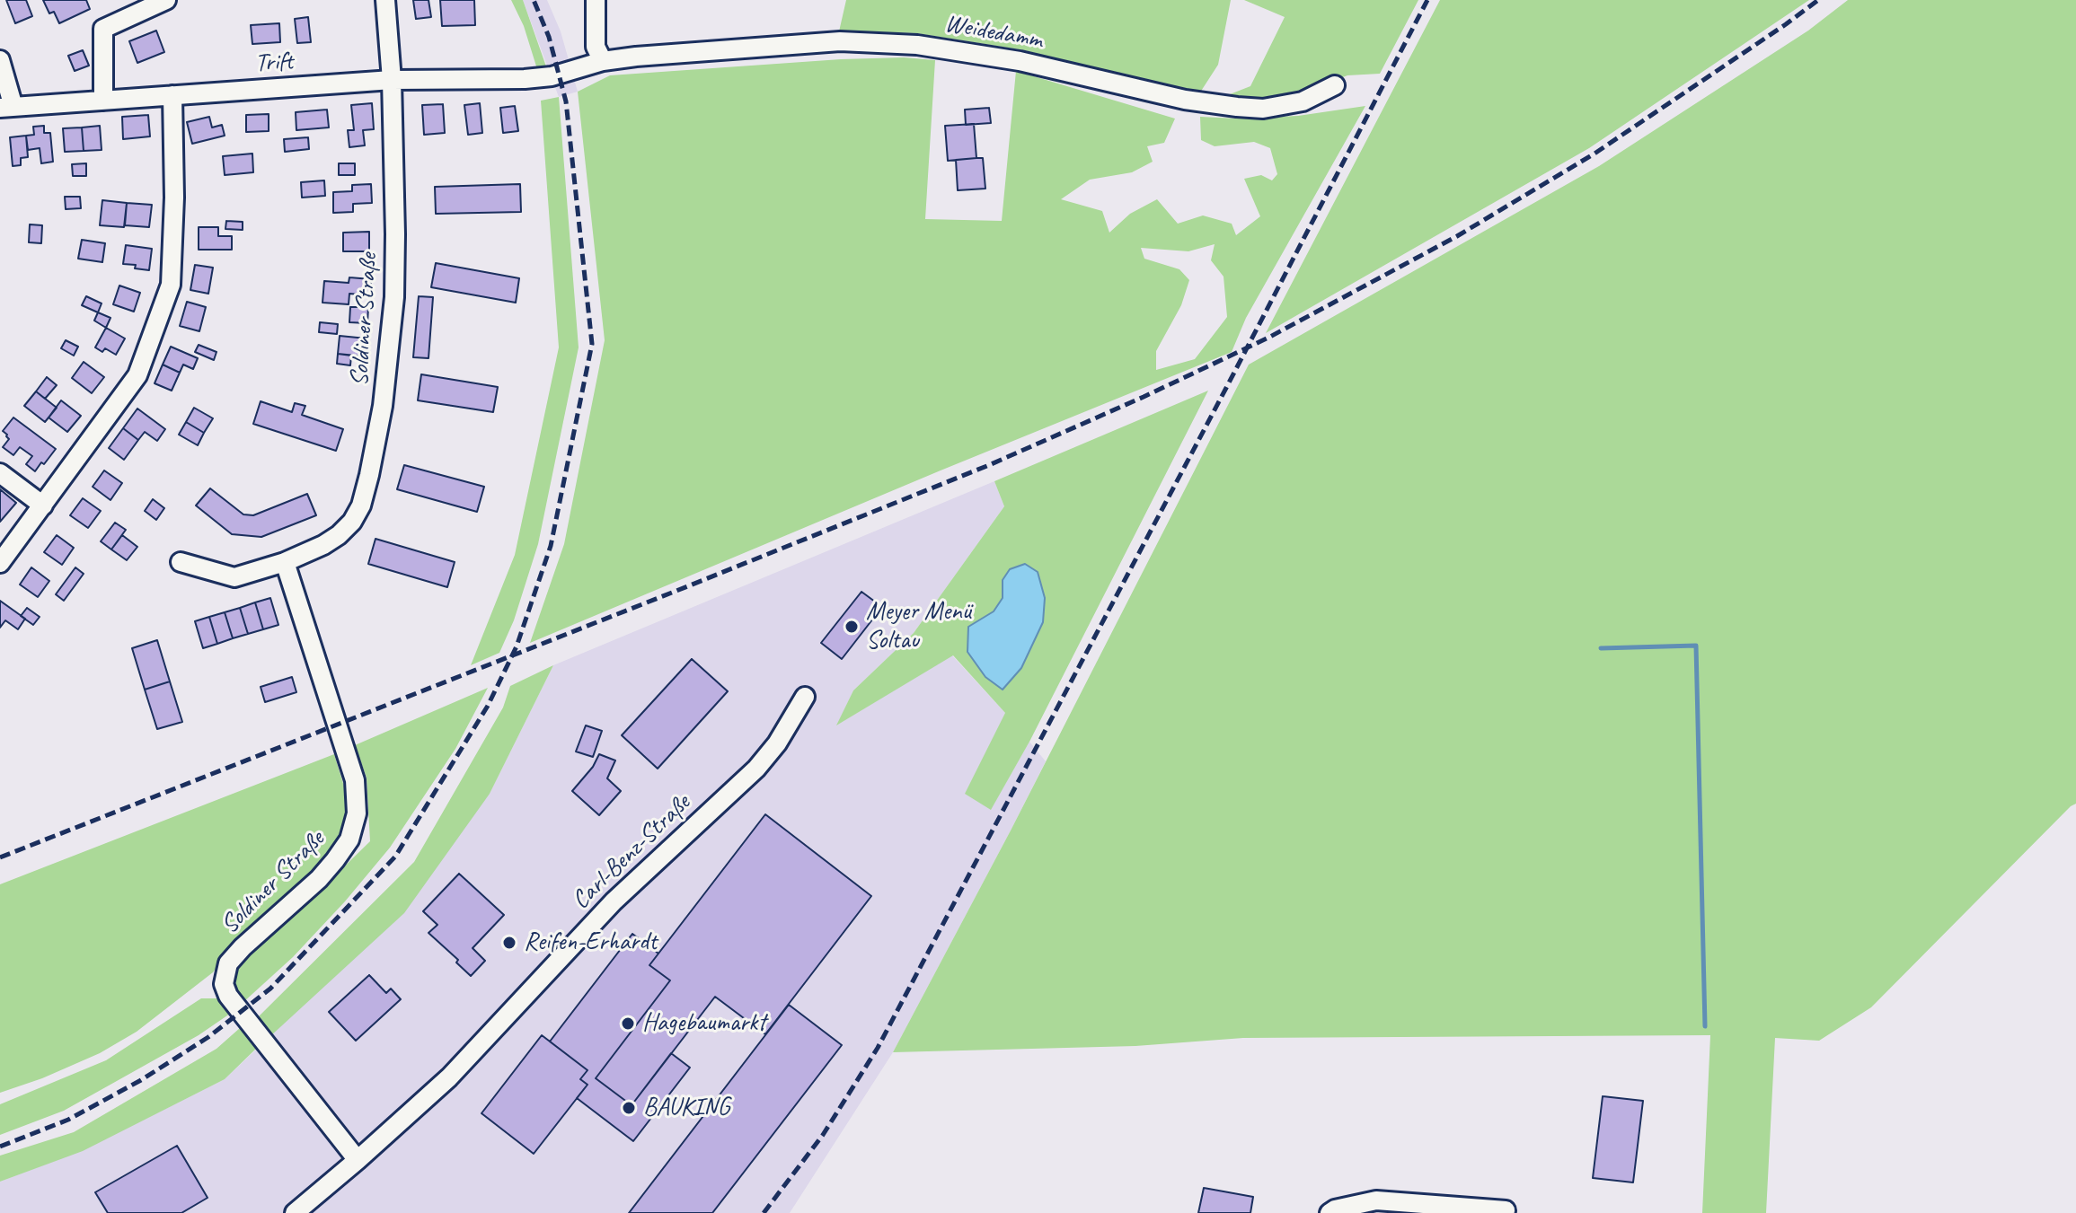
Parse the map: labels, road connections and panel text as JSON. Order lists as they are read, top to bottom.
{
  "streets": {
    "street": [
      "Weidedamm",
      "Trift",
      "Soldiner Straße",
      "Carl-Benz-Straße"
    ]
  },
  "crossings": [
    ["Weidedamm", "Trift"],
    ["Trift", "Soldiner Straße"],
    ["Soldiner Straße", "Carl-Benz-Straße"]
  ],
  "places": [
    "Meyer Menü Soltau",
    "Reifen-Erhardt",
    "Hagebaumarkt",
    "BAUKING"
  ]
}
